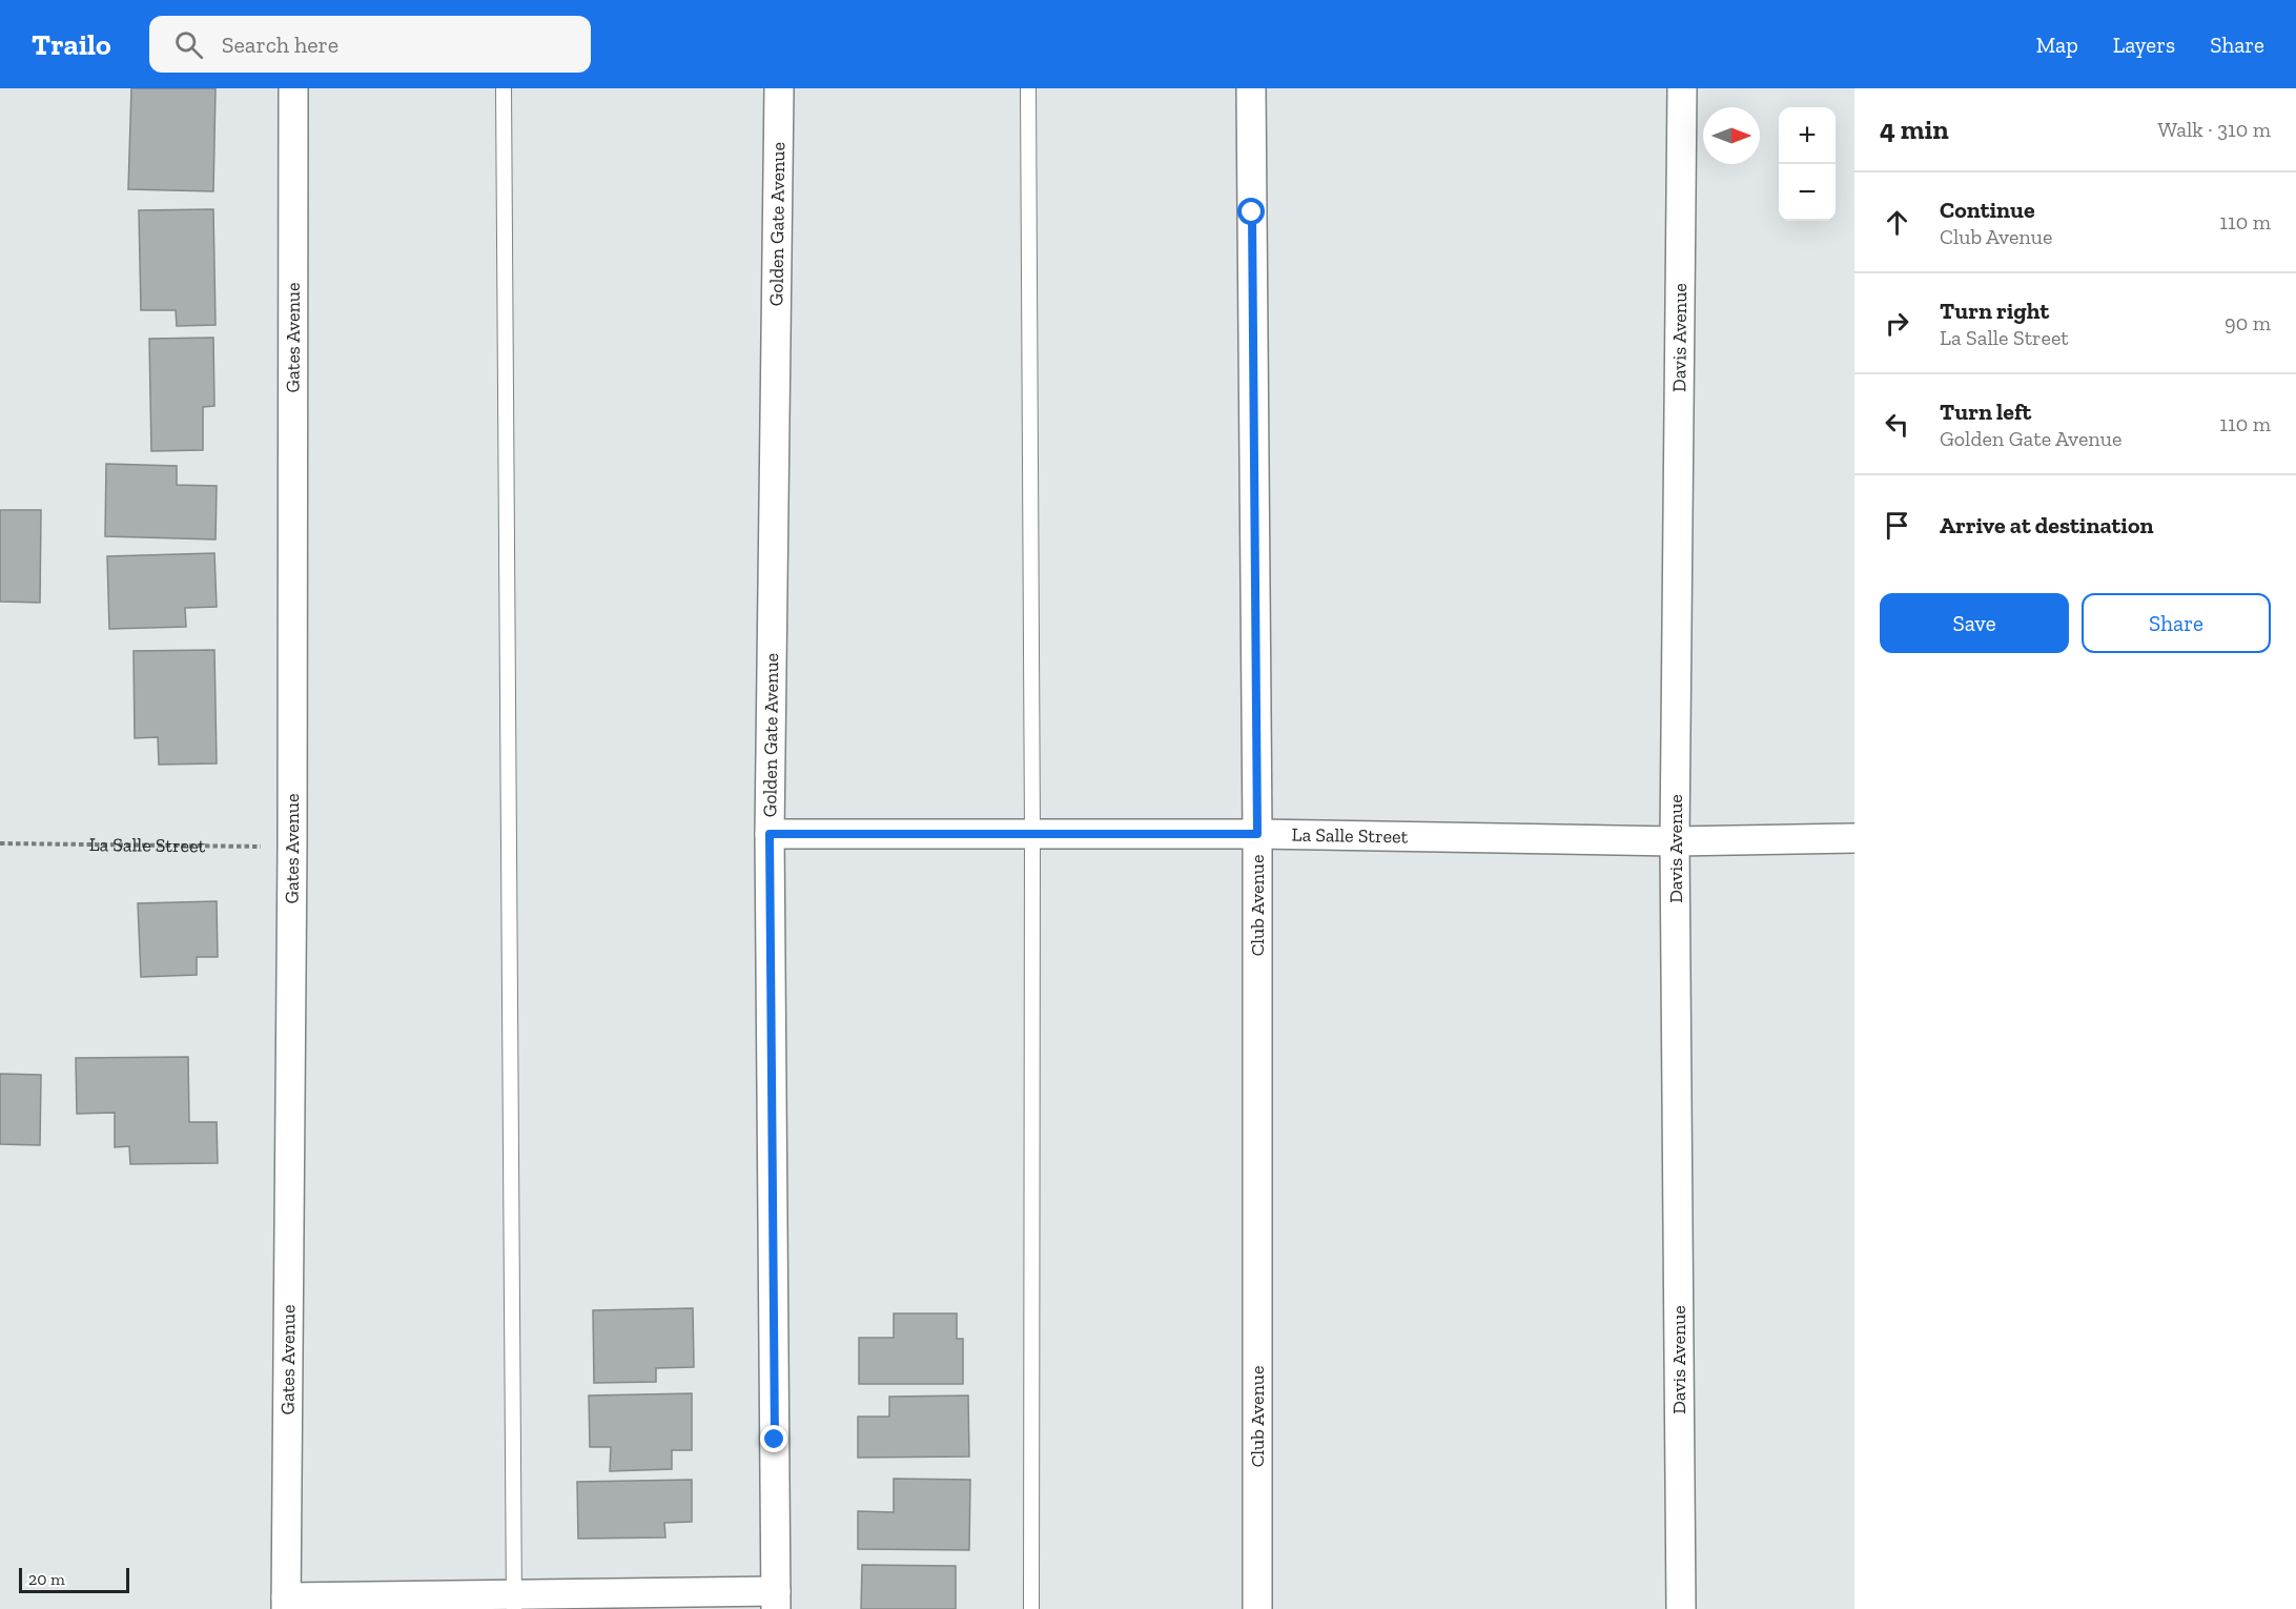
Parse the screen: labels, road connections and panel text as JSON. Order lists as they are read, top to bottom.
{
  "streets": {
    "street": [
      "Golden Gate Avenue",
      "Gates Avenue",
      "Davis Avenue",
      "La Salle Street",
      "Club Avenue"
    ]
  },
  "crossings": [
    ["Golden Gate Avenue", "La Salle Street"],
    ["Gates Avenue", "La Salle Street"],
    ["Davis Avenue", "La Salle Street"],
    ["La Salle Street", "Club Avenue"]
  ],
  "scale_bar": "20 m",
  "north": "right",
  "page": {
    "header": "Trailo",
    "search": "Search here",
    "nav": ["Map", "Layers", "Share"],
    "heading": ["4 min", "Walk · 310 m"],
    "map_buttons": ["+", "−"],
    "list": [
      ["Continue", "Club Avenue", "110 m"],
      ["Turn right", "La Salle Street", "90 m"],
      ["Turn left", "Golden Gate Avenue", "110 m"],
      "Arrive at destination"
    ],
    "buttons": ["Save", "Share"],
    "scale": "20 m"
  }
}
